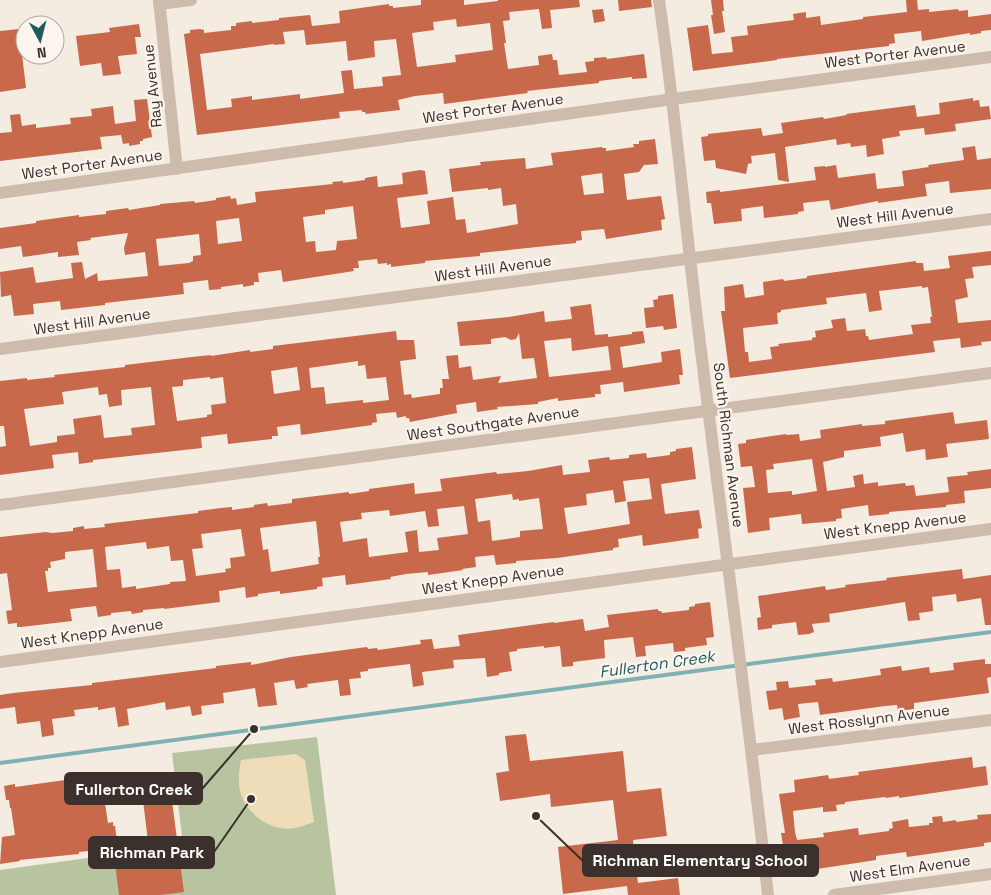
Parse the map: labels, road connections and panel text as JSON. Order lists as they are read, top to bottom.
{
  "streets": {
    "street": [
      "West Porter Avenue",
      "Ray Avenue",
      "West Hill Avenue",
      "West Southgate Avenue",
      "South Richman Avenue",
      "West Knepp Avenue",
      "West Rosslynn Avenue",
      "West Elm Avenue"
    ]
  },
  "crossings": [
    ["West Porter Avenue", "Ray Avenue"],
    ["West Porter Avenue", "South Richman Avenue"],
    ["West Hill Avenue", "South Richman Avenue"],
    ["West Southgate Avenue", "South Richman Avenue"],
    ["South Richman Avenue", "West Knepp Avenue"],
    ["South Richman Avenue", "West Rosslynn Avenue"]
  ],
  "water": ["Fullerton Creek"],
  "places": ["Fullerton Creek", "Richman Park", "Richman Elementary School"],
  "north": "bottom"
}
